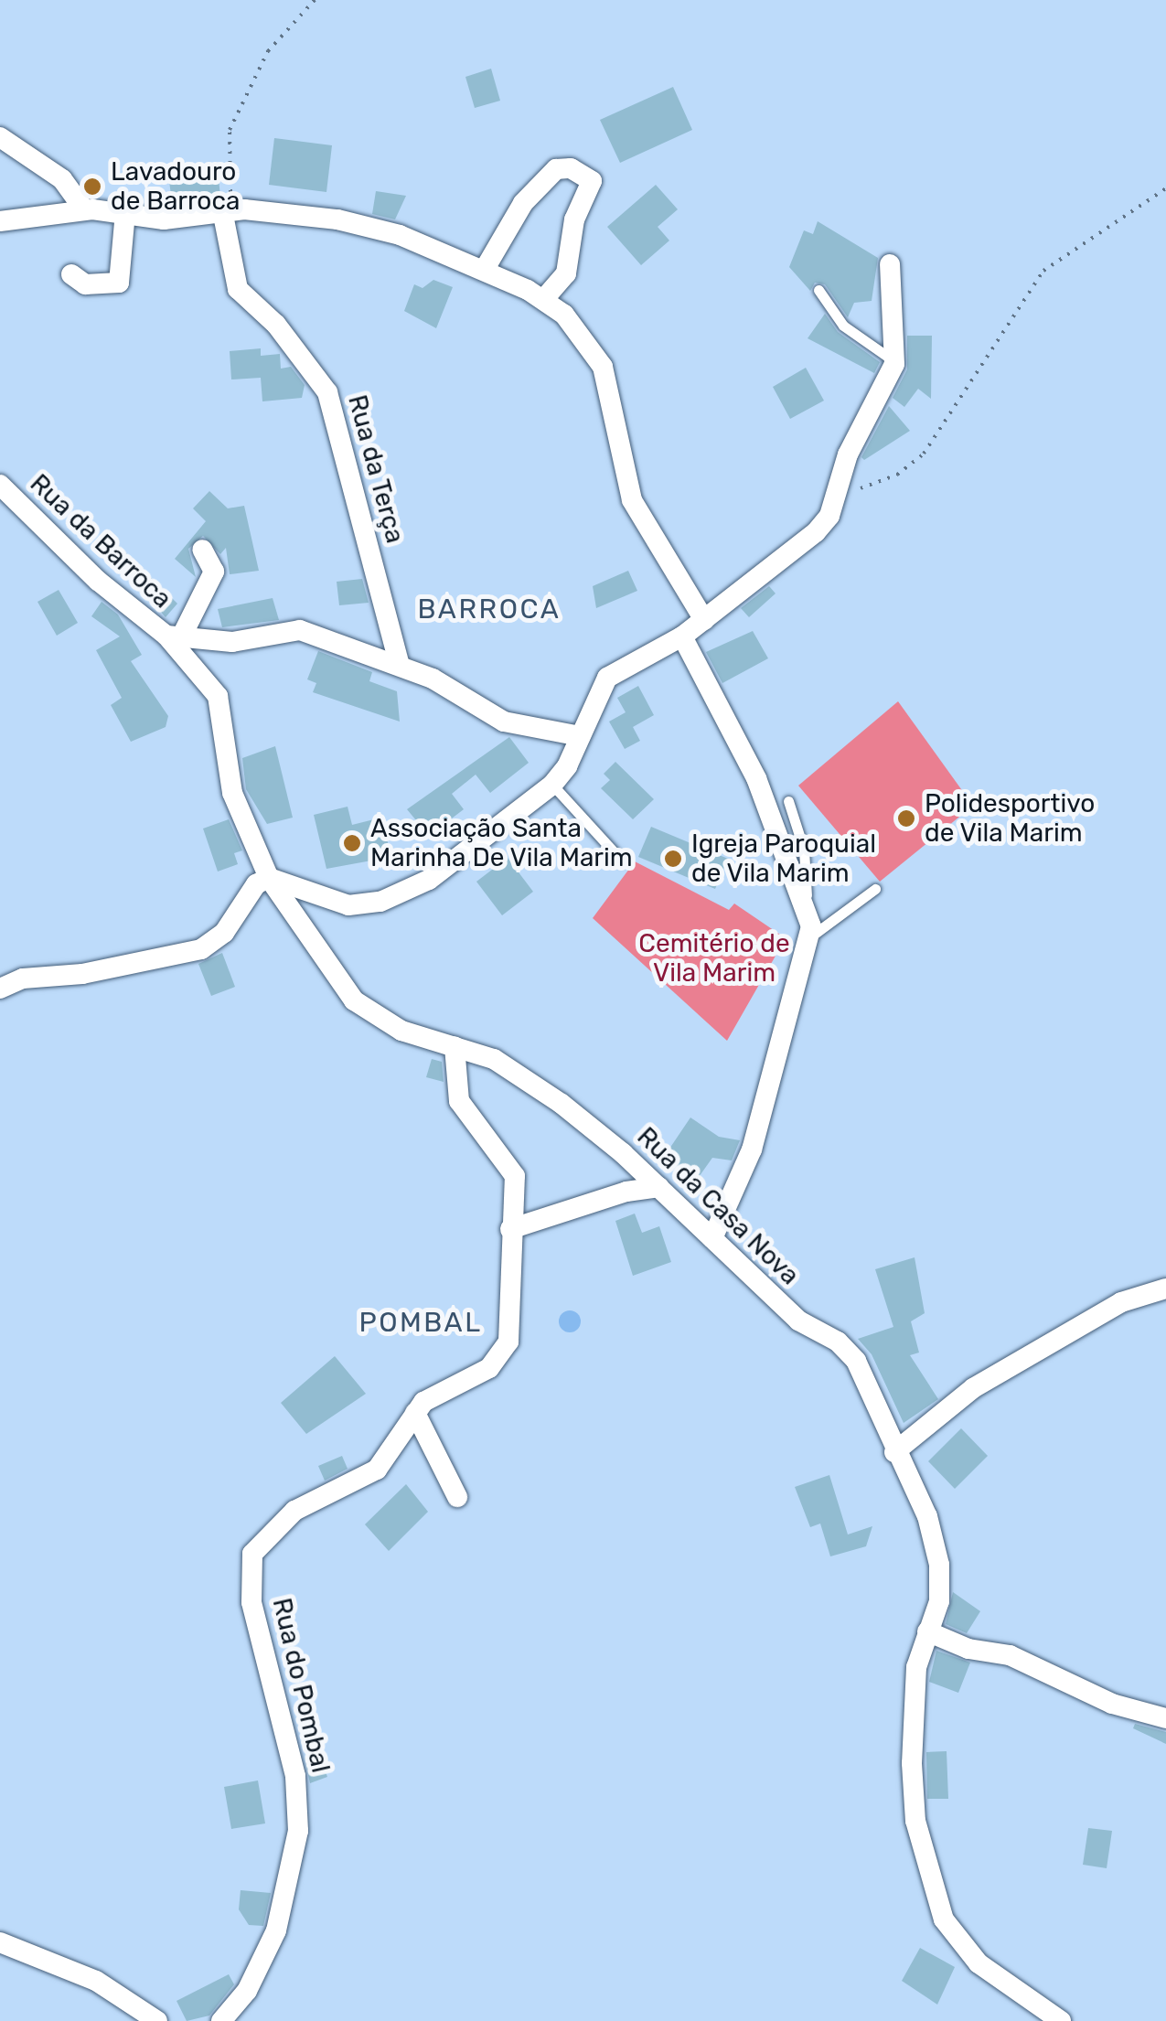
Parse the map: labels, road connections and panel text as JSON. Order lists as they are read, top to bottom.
{
  "streets": {
    "street": [
      "Rua da Terça",
      "Rua da Barroca",
      "Rua da Casa Nova",
      "Rua do Pombal"
    ]
  },
  "crossings": [
    ["Rua da Terça", "Rua da Barroca"],
    ["Rua da Casa Nova", "Rua do Pombal"]
  ],
  "districts": ["BARROCA", "POMBAL"],
  "parks": ["Cemitério de Vila Marim"],
  "places": [
    "Lavadouro de Barroca",
    "Polidesportivo de Vila Marim",
    "Associação Santa Marinha De Vila Marim",
    "Igreja Paroquial de Vila Marim"
  ]
}
